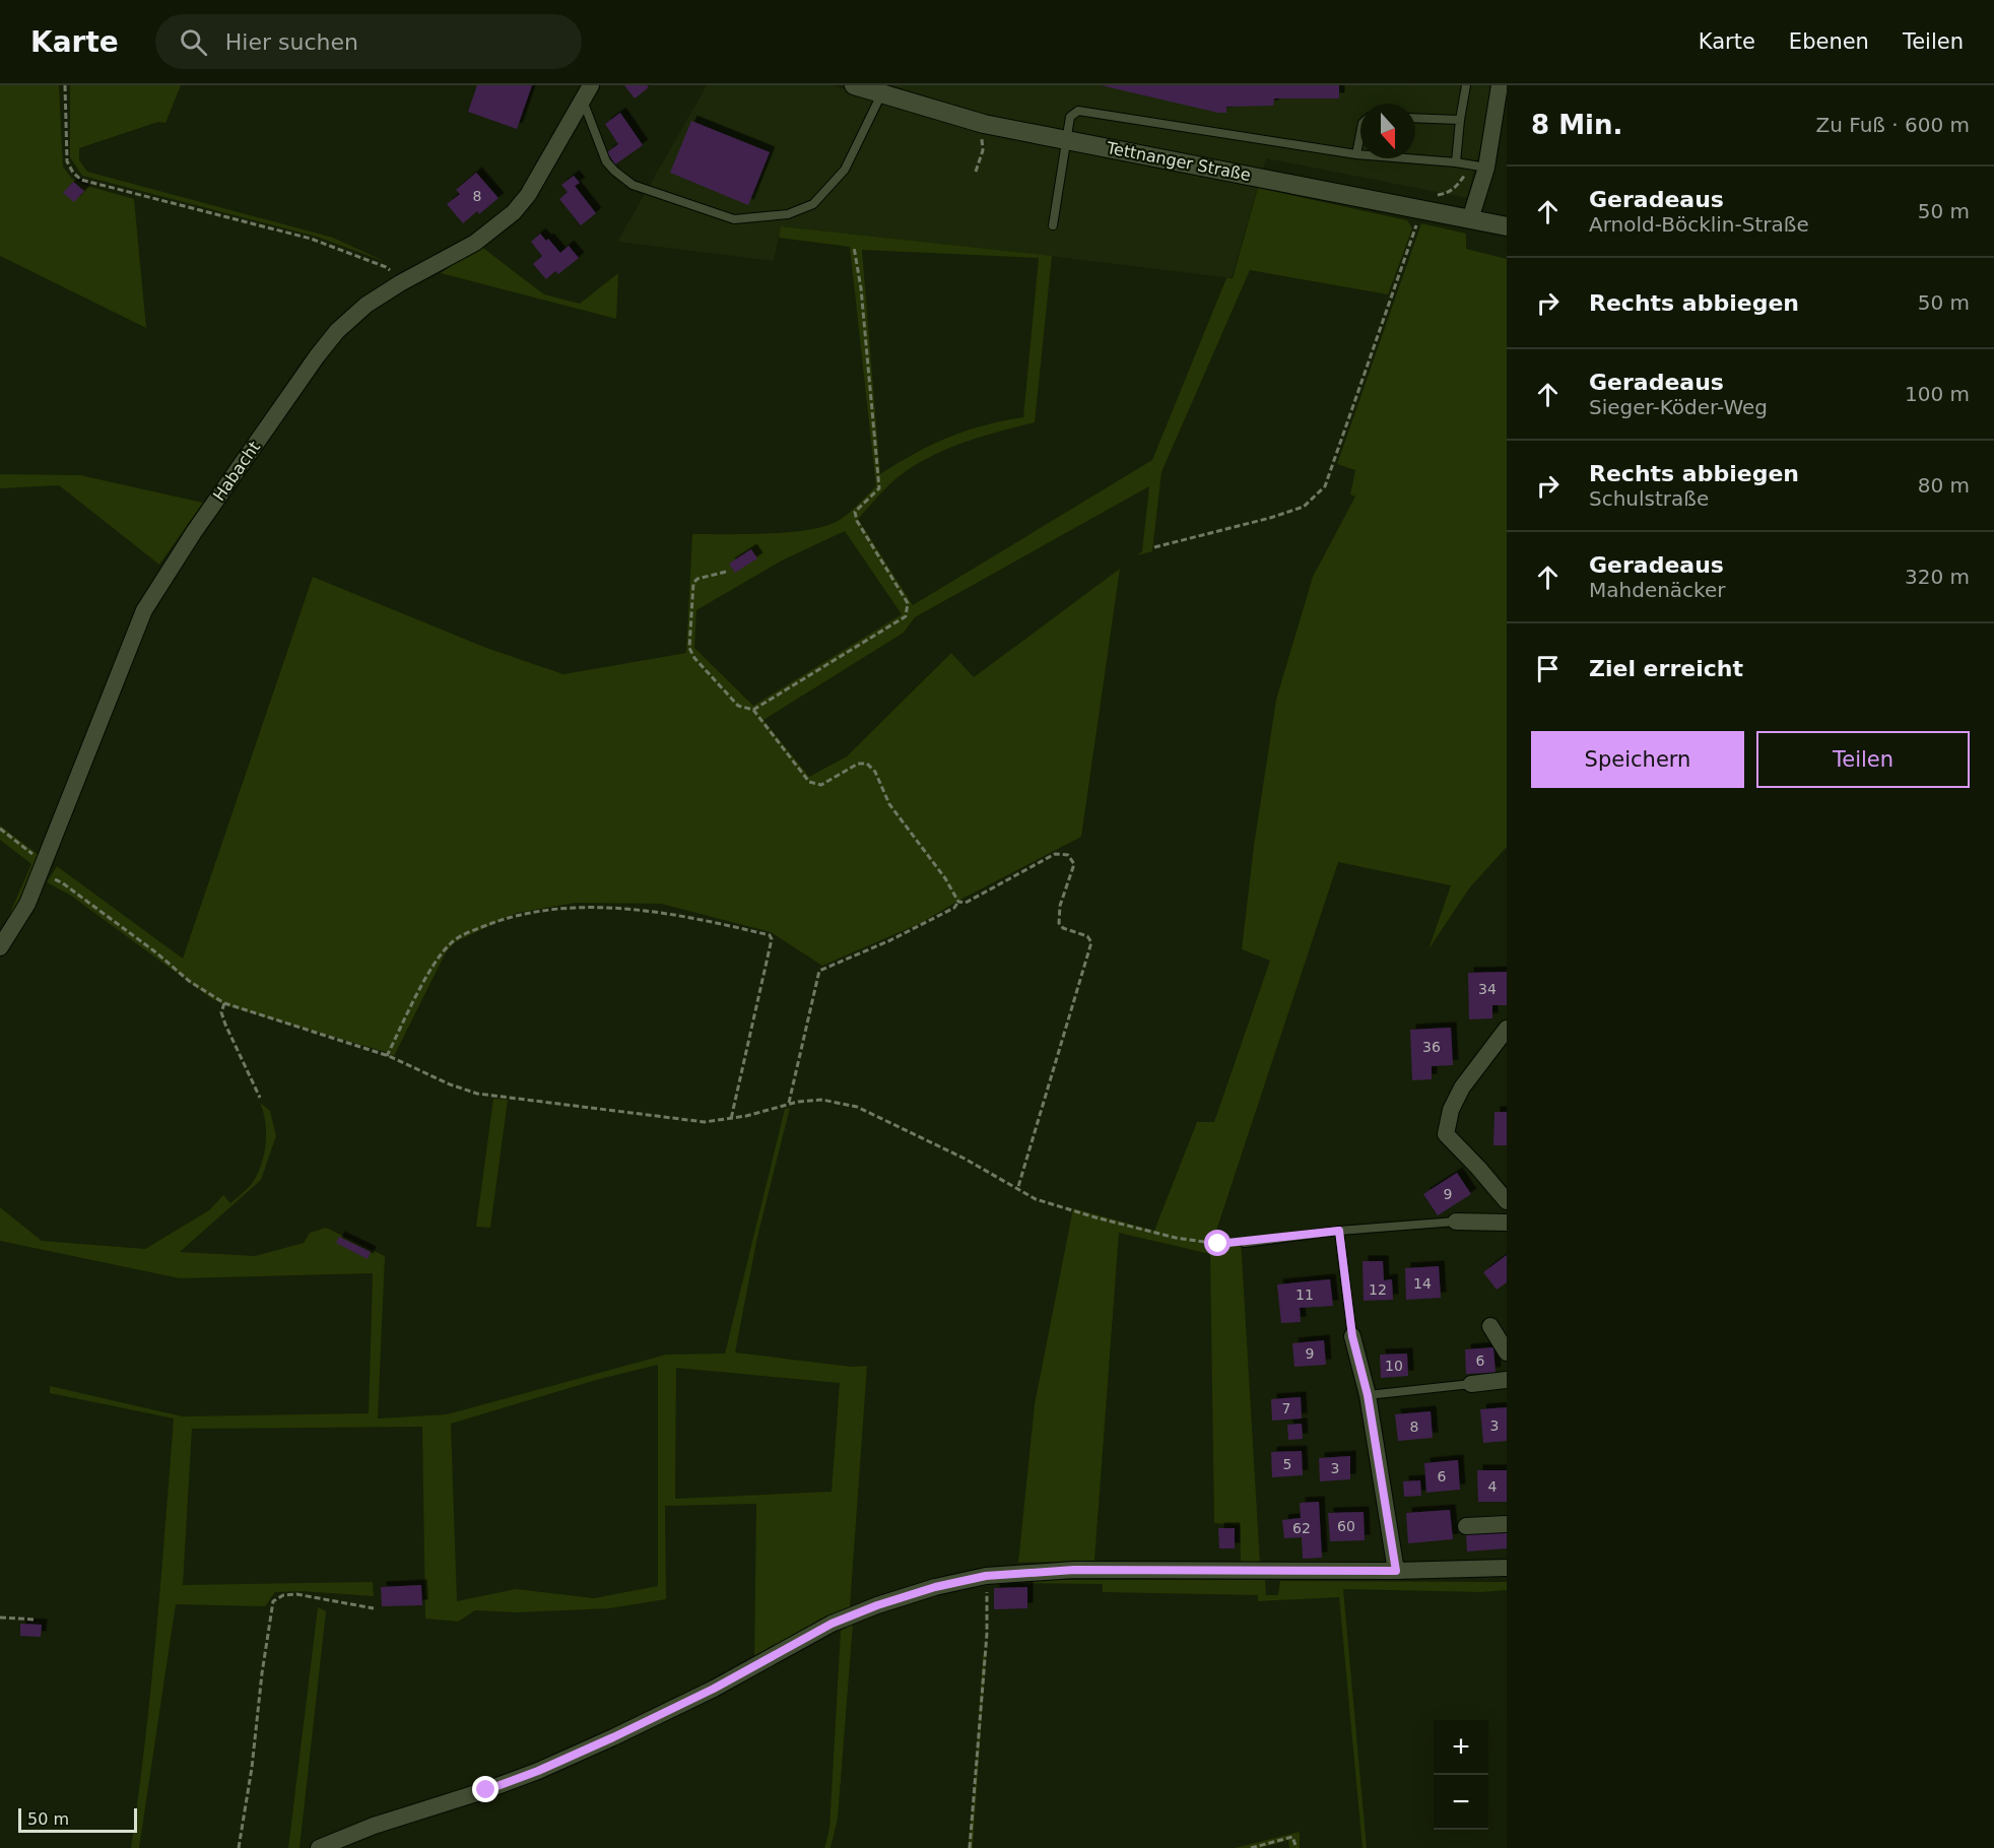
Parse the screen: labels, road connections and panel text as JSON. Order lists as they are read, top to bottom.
{
  "streets": {
    "main road": ["Tettnanger Straße"],
    "street": ["Habacht"]
  },
  "house_numbers": [
    "8",
    "34",
    "36",
    "9",
    "14",
    "12",
    "11",
    "9",
    "6",
    "10",
    "7",
    "3",
    "8",
    "5",
    "3",
    "6",
    "4",
    "60",
    "62"
  ],
  "scale_bar": "50 m",
  "north": "bottom",
  "page": {
    "header": "Karte",
    "search": "Hier suchen",
    "nav": ["Karte", "Ebenen", "Teilen"],
    "heading": ["8 Min.", "Zu Fuß · 600 m"],
    "list": [
      ["Geradeaus", "Arnold-Böcklin-Straße", "50 m"],
      ["Rechts abbiegen", "50 m"],
      ["Geradeaus", "Sieger-Köder-Weg", "100 m"],
      ["Rechts abbiegen", "Schulstraße", "80 m"],
      ["Geradeaus", "Mahdenäcker", "320 m"],
      "Ziel erreicht"
    ],
    "buttons": ["Speichern", "Teilen"],
    "map_buttons": ["+", "−"],
    "scale": "50 m"
  }
}
